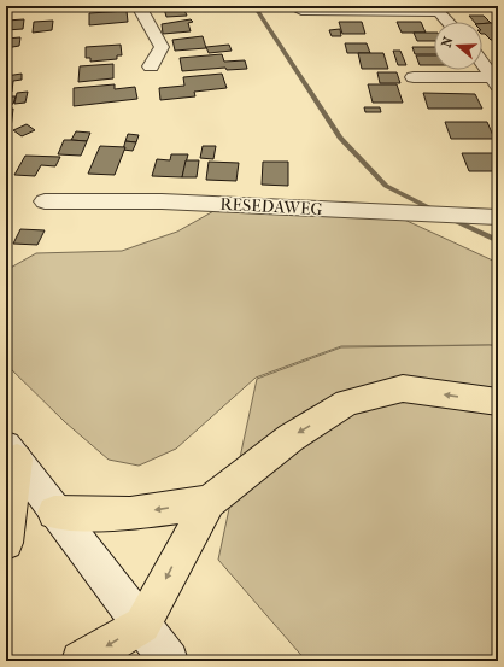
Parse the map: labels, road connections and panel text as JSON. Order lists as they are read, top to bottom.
{
  "streets": {
    "street": ["RESEDAWEG"]
  },
  "north": "left"
}
